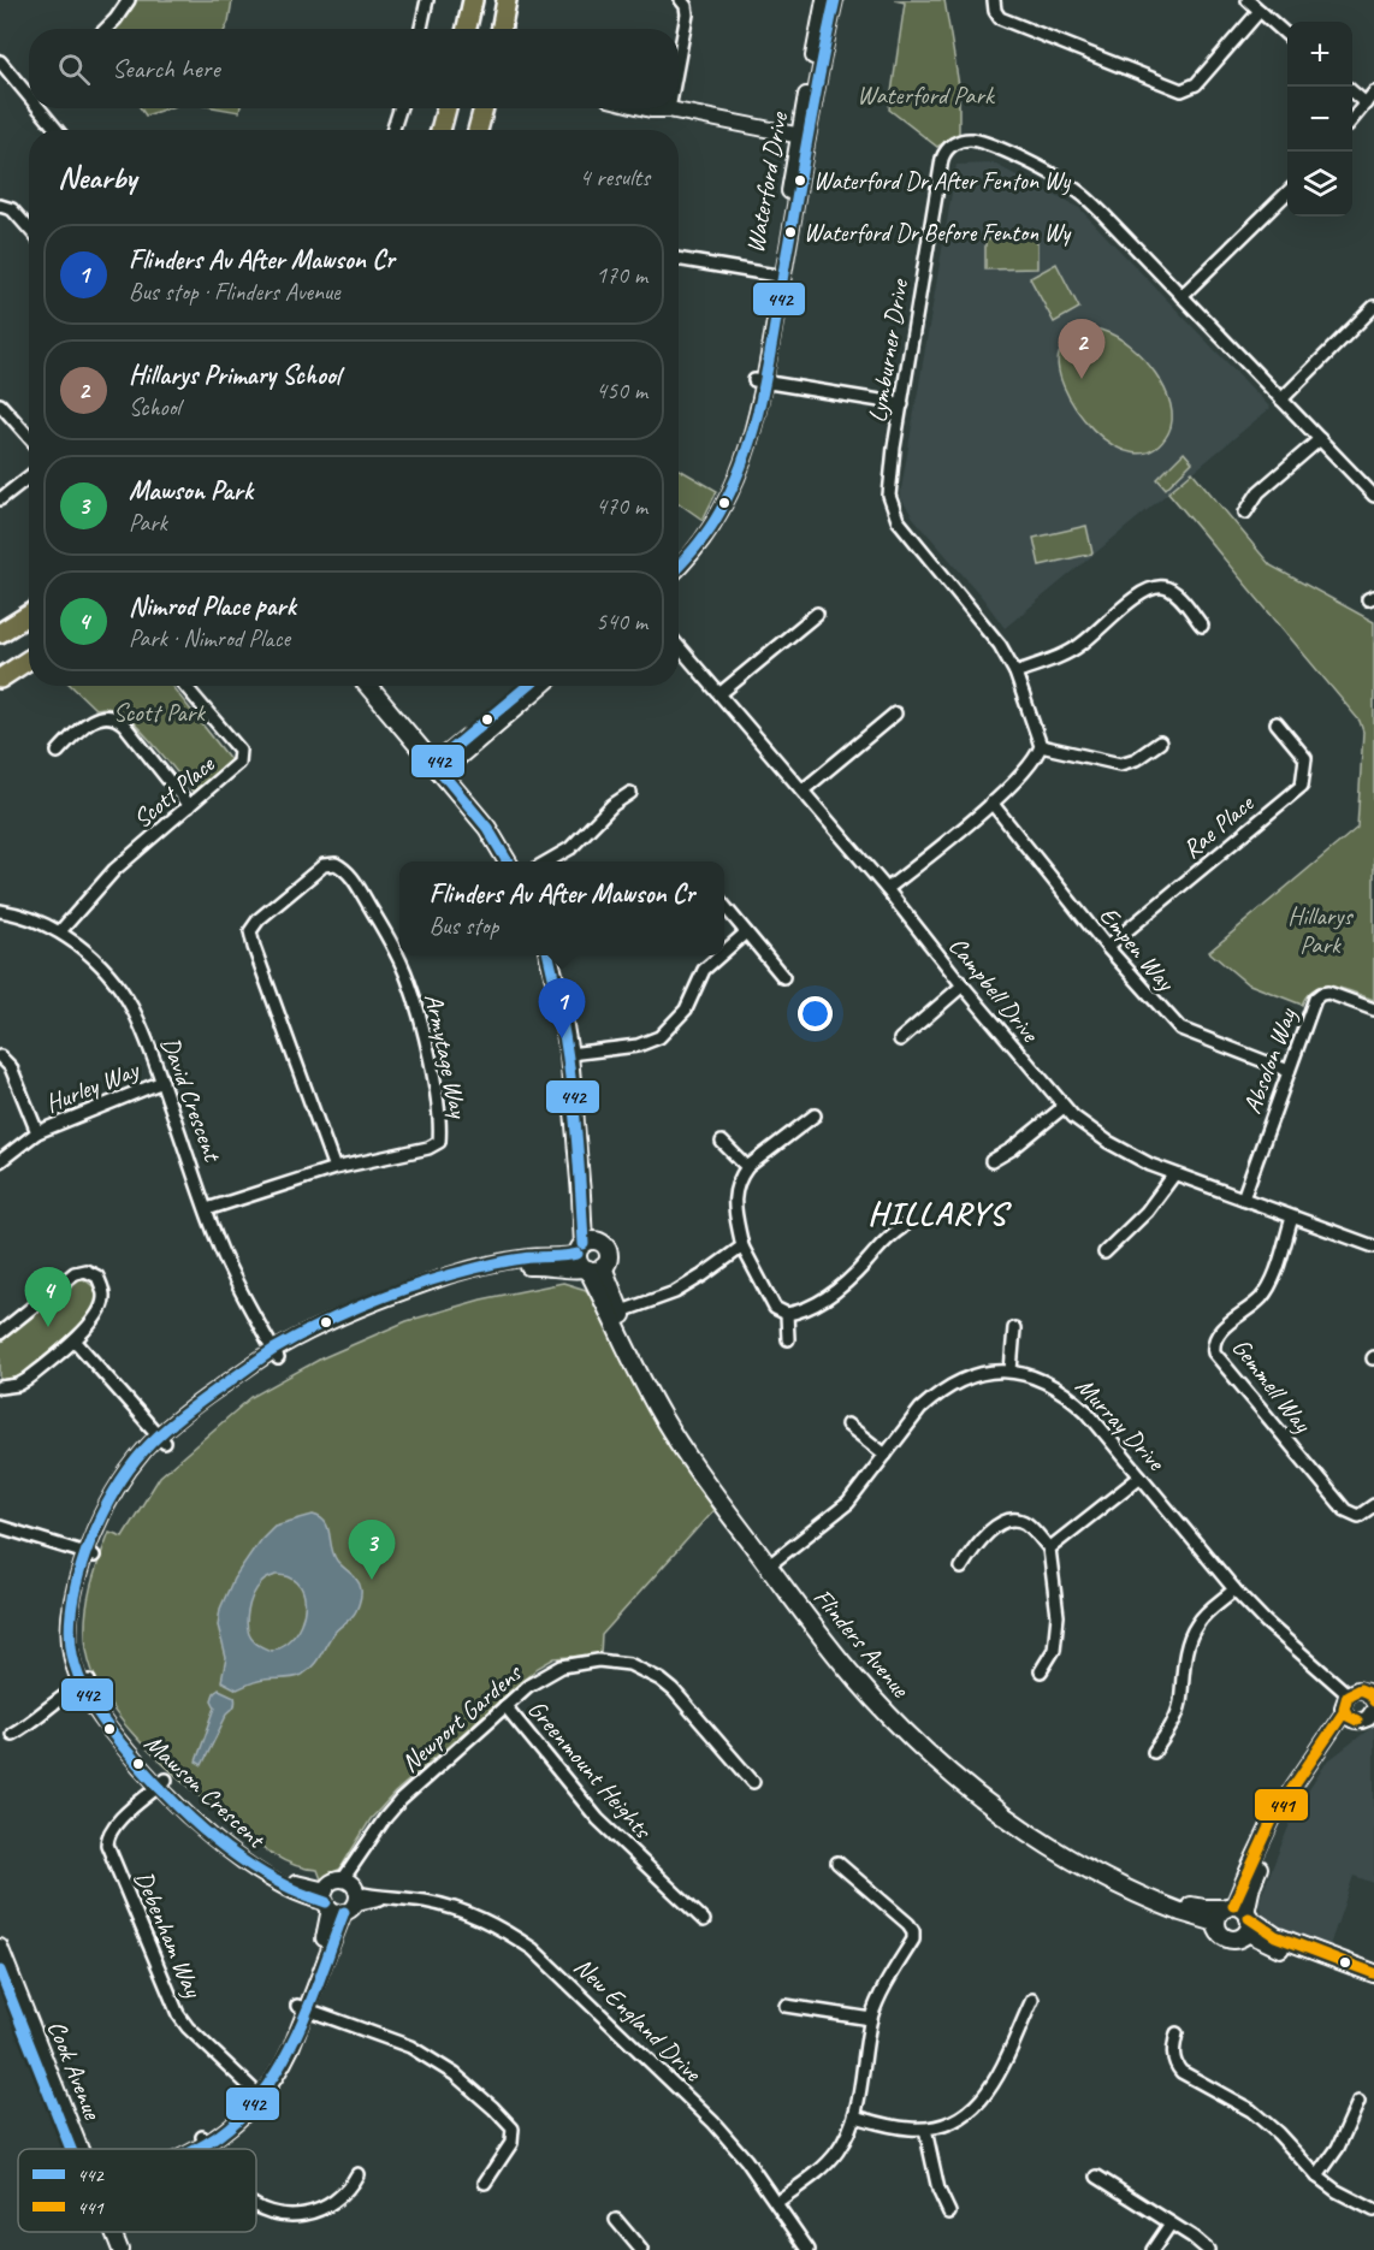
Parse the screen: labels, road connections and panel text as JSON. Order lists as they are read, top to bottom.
{
  "streets": {
    "main road": ["Flinders Avenue"],
    "street": [
      "Waterford Drive",
      "Lymburner Drive",
      "Scott Place",
      "Rae Place",
      "Empen Way",
      "Campbell Drive",
      "Armytage Way",
      "Absolon Way",
      "Hurley Way",
      "David Crescent",
      "Gemmell Way",
      "Murray Drive",
      "Newport Gardens",
      "Greenmount Heights",
      "Mawson Crescent",
      "Debenham Way",
      "New England Drive",
      "Cook Avenue"
    ]
  },
  "crossings": [
    ["Scott Place", "David Crescent"],
    ["Rae Place", "Empen Way"],
    ["Empen Way", "Absolon Way"],
    ["Campbell Drive", "Absolon Way"],
    ["Campbell Drive", "Gemmell Way"],
    ["Armytage Way", "David Crescent"],
    ["Hurley Way", "David Crescent"],
    ["David Crescent", "Mawson Crescent"],
    ["Murray Drive", "Flinders Avenue"],
    ["Flinders Avenue", "Mawson Crescent"],
    ["Newport Gardens", "Greenmount Heights"],
    ["Newport Gardens", "Mawson Crescent"],
    ["Newport Gardens", "New England Drive"],
    ["Mawson Crescent", "Debenham Way"],
    ["Mawson Crescent", "New England Drive"]
  ],
  "districts": ["HILLARYS"],
  "parks": ["Waterford Park", "Scott Park", "Hillarys Park"],
  "places": ["Waterford Dr After Fenton Wy", "Waterford Dr Before Fenton Wy"],
  "lines": ["transit line 442", "transit line 441"],
  "legend": ["442", "441"],
  "page": {
    "map_buttons": ["+", "−"],
    "search": "Search here",
    "heading": ["Nearby", "4 results"],
    "list": [
      {
        "mark": "1",
        "name": "Flinders Av After Mawson Cr",
        "note": "Bus stop · Flinders Avenue",
        "value": "170 m"
      },
      {
        "mark": "2",
        "name": "Hillarys Primary School",
        "note": "School",
        "value": "450 m"
      },
      {
        "mark": "3",
        "name": "Mawson Park",
        "note": "Park",
        "value": "470 m"
      },
      {
        "mark": "4",
        "name": "Nimrod Place park",
        "note": "Park · Nimrod Place",
        "value": "540 m"
      }
    ],
    "pins": [
      "2",
      "1",
      "4",
      "3"
    ],
    "popup": ["Flinders Av After Mawson Cr", "Bus stop"]
  }
}
